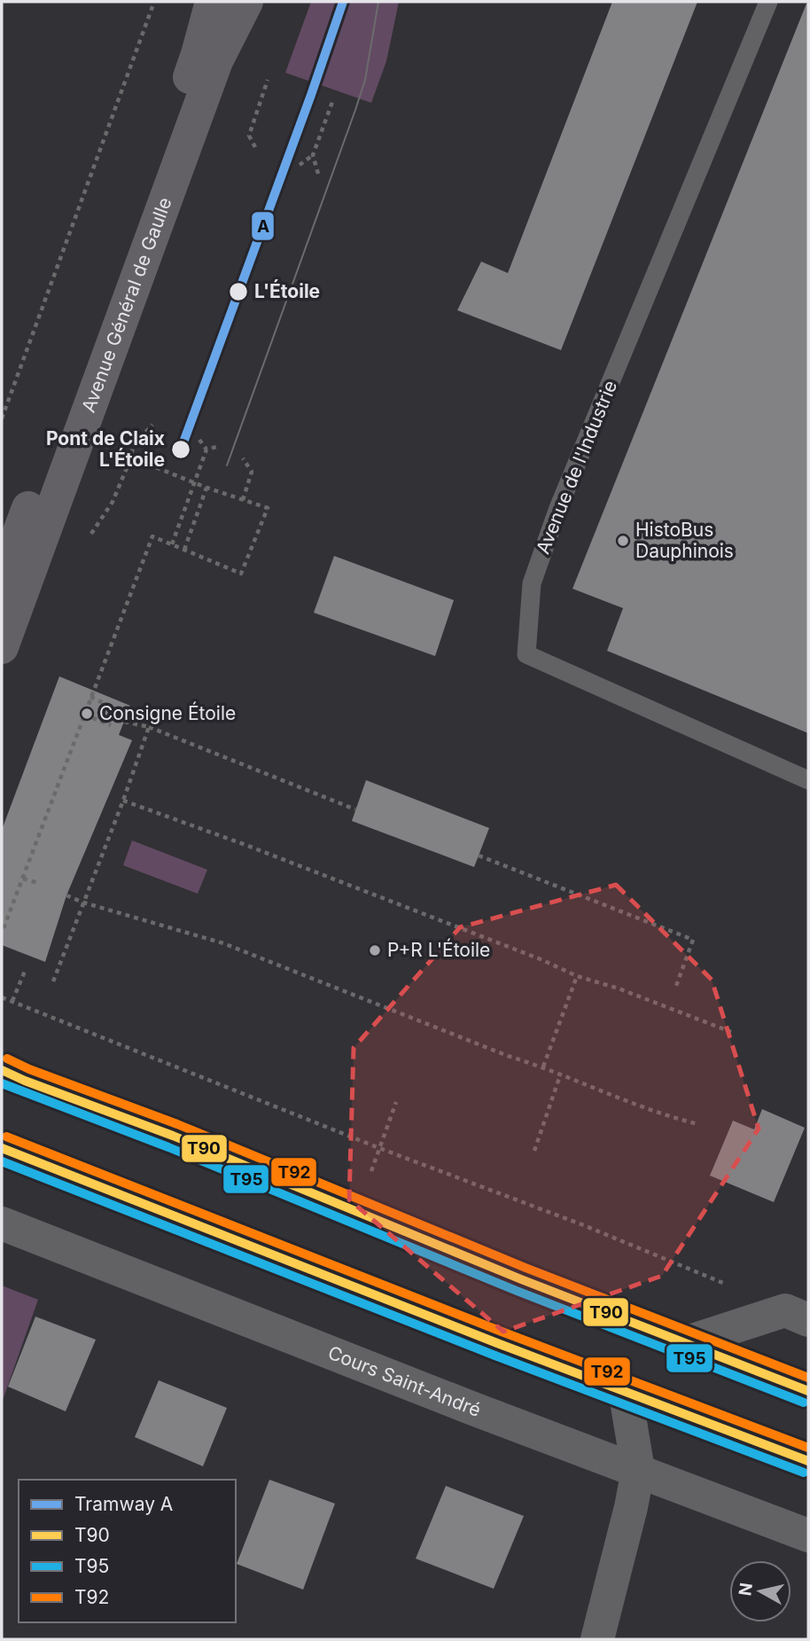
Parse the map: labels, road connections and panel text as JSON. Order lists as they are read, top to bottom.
{
  "streets": {
    "main road": ["Avenue Général de Gaulle"],
    "street": ["Cours Saint-André"],
    "lane": ["Avenue de l'Industrie"]
  },
  "places": [
    "L'Étoile",
    "Pont de Claix L'Étoile",
    "HistoBus Dauphinois",
    "Consigne Étoile",
    "P+R L'Étoile"
  ],
  "lines": [
    "tram line A",
    "transit line T92",
    "transit line T90",
    "transit line T95"
  ],
  "legend": [
    "Tramway A",
    "T90",
    "T95",
    "T92"
  ],
  "north": "left"
}
